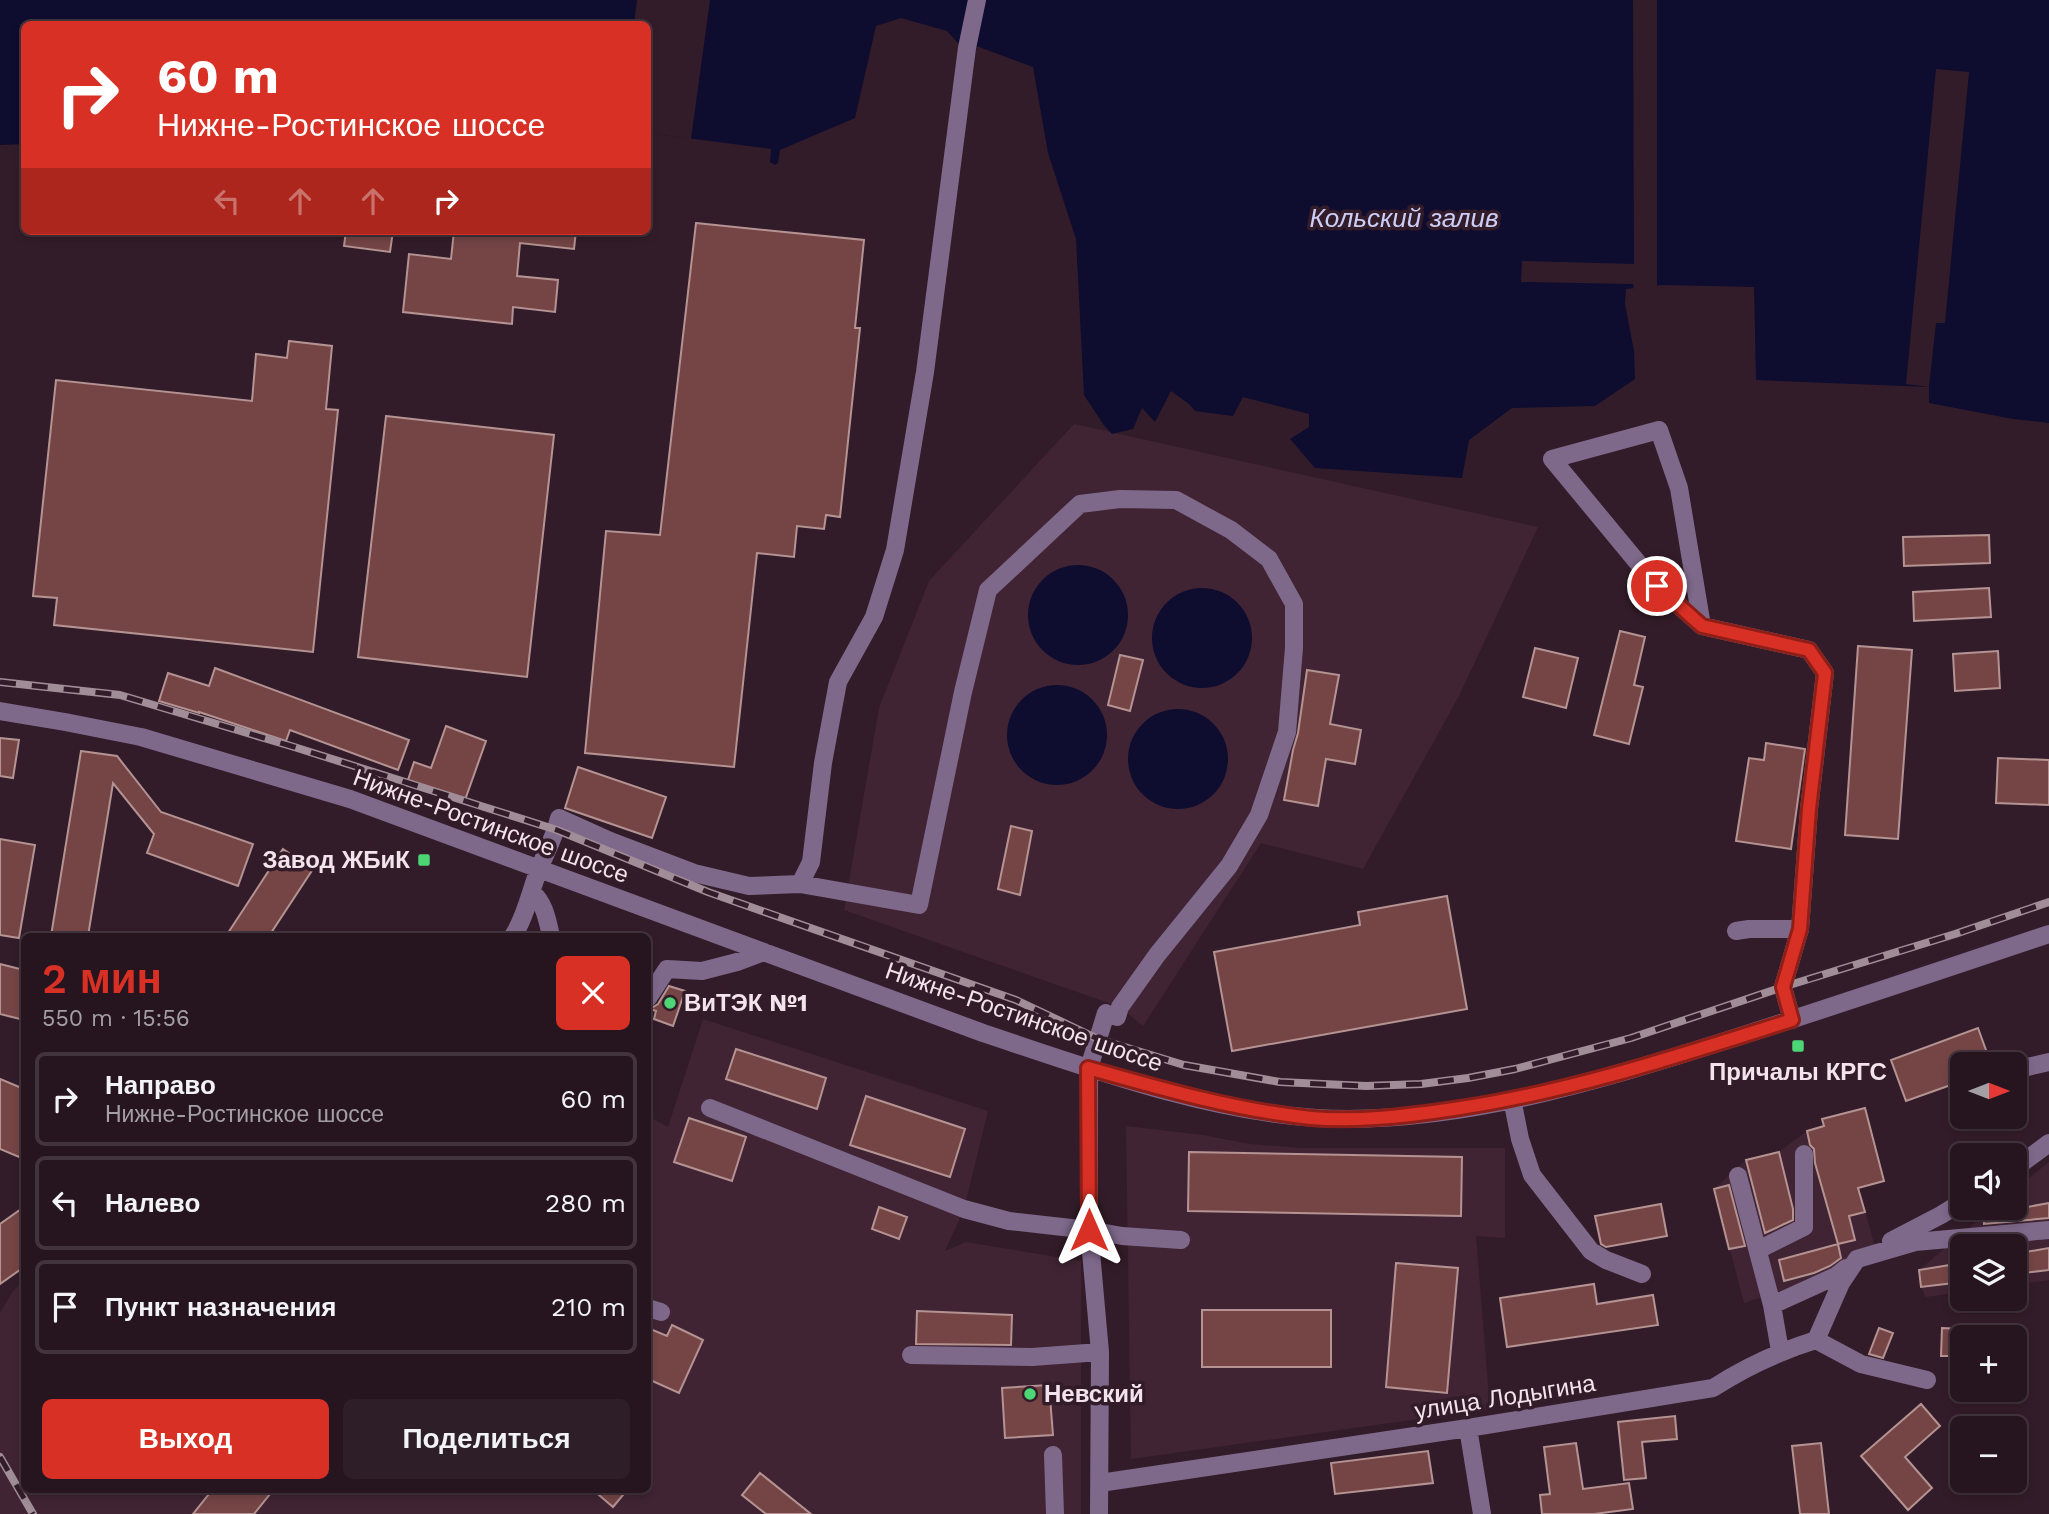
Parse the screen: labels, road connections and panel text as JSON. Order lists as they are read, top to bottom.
{
  "streets": {
    "street": ["Нижне-Ростинское шоссе", "улица Лодыгина"]
  },
  "water": ["Кольский залив"],
  "places": {
    "transit": ["Завод ЖБиК", "Причалы КРГС"],
    "other": ["ВиТЭК №1", "Невский"]
  },
  "north": "right",
  "page": {
    "turn": ["60 m", "Нижне-Ростинское шоссе"],
    "heading": ["2 мин", "550 m · 15:56"],
    "map_buttons": ["+", "−"],
    "list": [
      {
        "name": "Направо",
        "note": "Нижне-Ростинское шоссе",
        "value": "60 m"
      },
      {
        "name": "Налево",
        "value": "280 m"
      },
      {
        "name": "Пункт назначения",
        "value": "210 m"
      }
    ],
    "buttons": ["Выход", "Поделиться"]
  }
}
